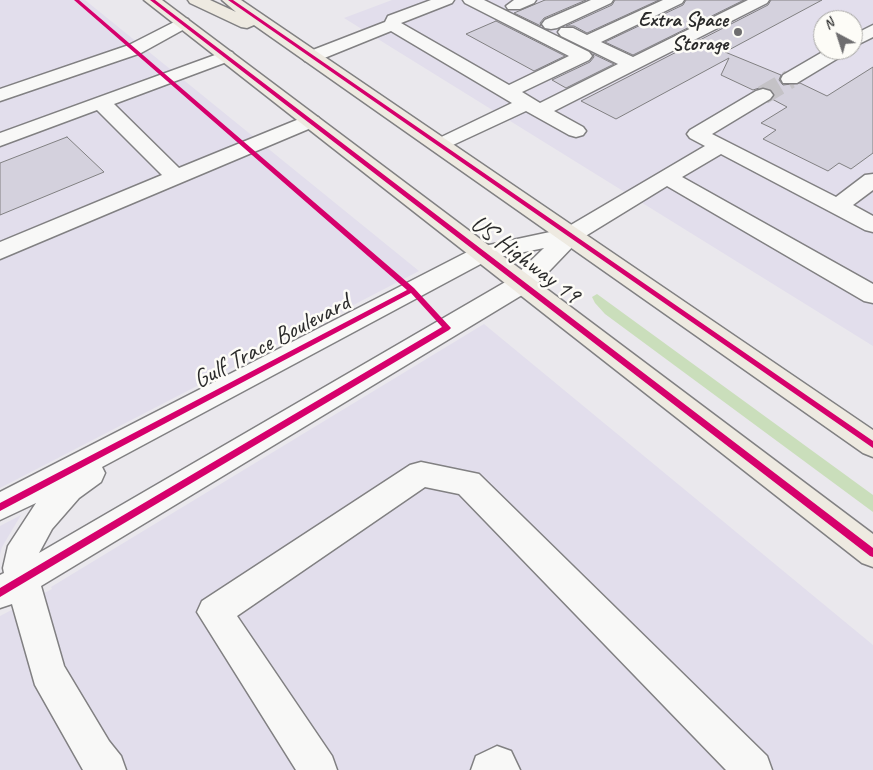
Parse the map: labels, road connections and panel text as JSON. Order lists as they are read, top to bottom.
{
  "streets": {
    "highway": ["US Highway 19"],
    "street": ["Gulf Trace Boulevard"]
  },
  "crossings": [
    ["US Highway 19", "Gulf Trace Boulevard"]
  ],
  "places": ["Extra Space Storage"],
  "north": "top left"
}
